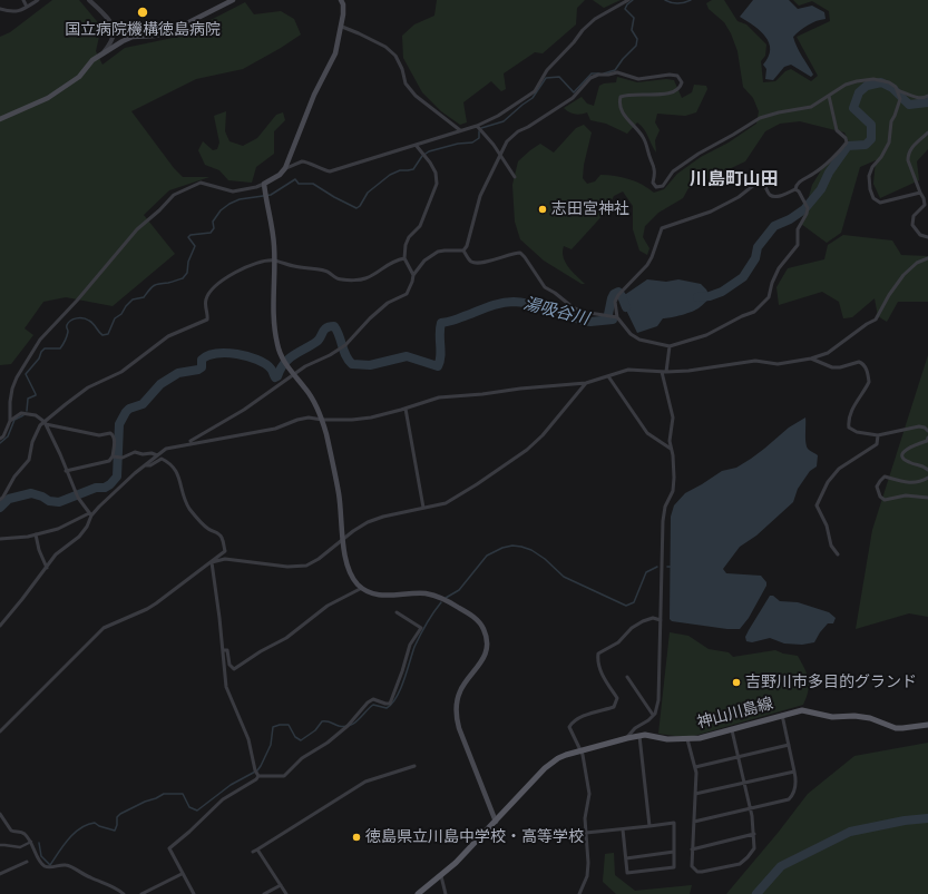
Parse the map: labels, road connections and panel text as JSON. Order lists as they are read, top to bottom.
{
  "streets": {
    "main road": ["神山川島線"]
  },
  "districts": ["川島町山田"],
  "water": ["湯吸谷川"],
  "places": [
    "国立病院機構徳島病院",
    "志田宮神社",
    "吉野川市多目的グランド",
    "徳島県立川島中学校・高等学校"
  ]
}
